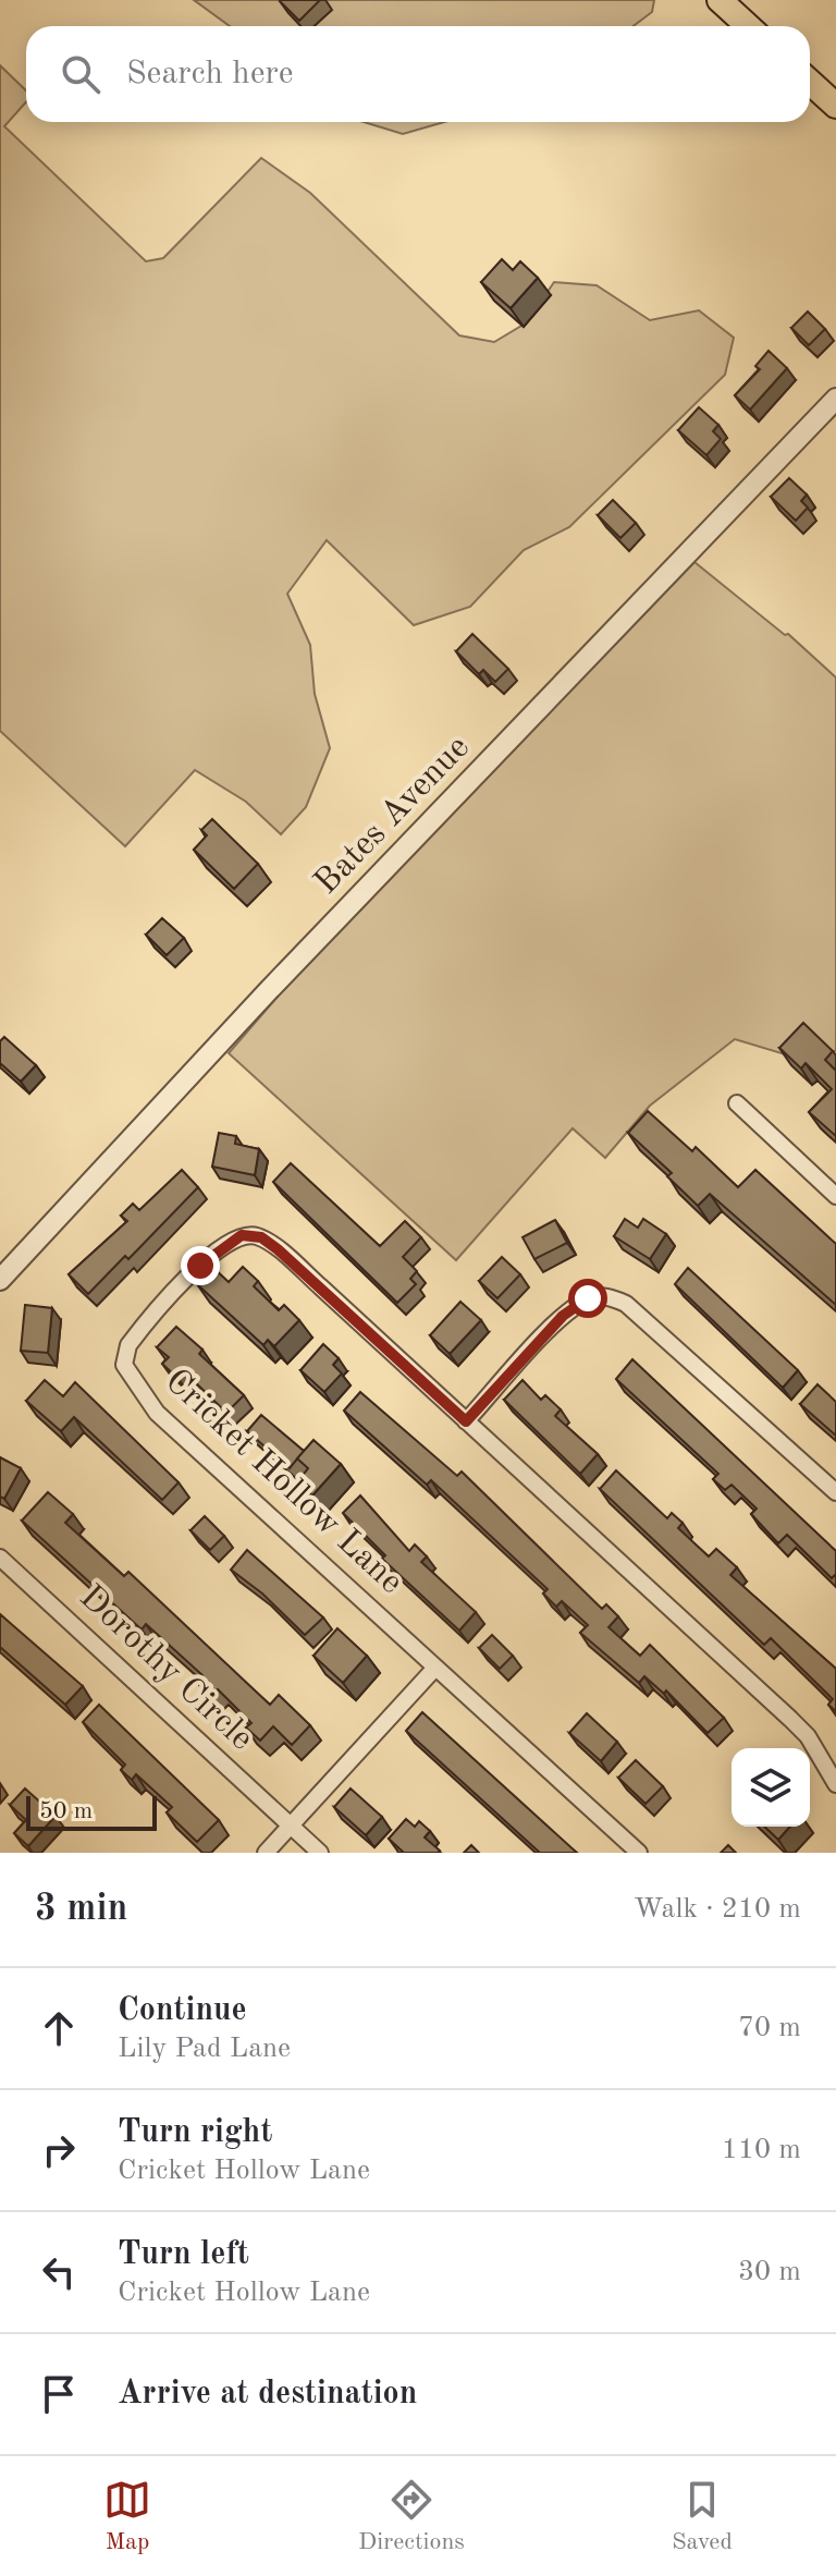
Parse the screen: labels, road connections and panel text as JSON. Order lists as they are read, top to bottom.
{
  "streets": {
    "street": ["Bates Avenue", "Cricket Hollow Lane", "Dorothy Circle"]
  },
  "scale_bar": "50 m",
  "page": {
    "search": "Search here",
    "scale": "50 m",
    "heading": ["3 min", "Walk · 210 m"],
    "list": [
      ["Continue", "Lily Pad Lane", "70 m"],
      ["Turn right", "Cricket Hollow Lane", "110 m"],
      ["Turn left", "Cricket Hollow Lane", "30 m"],
      "Arrive at destination"
    ],
    "nav": ["Map", "Directions", "Saved"]
  }
}
